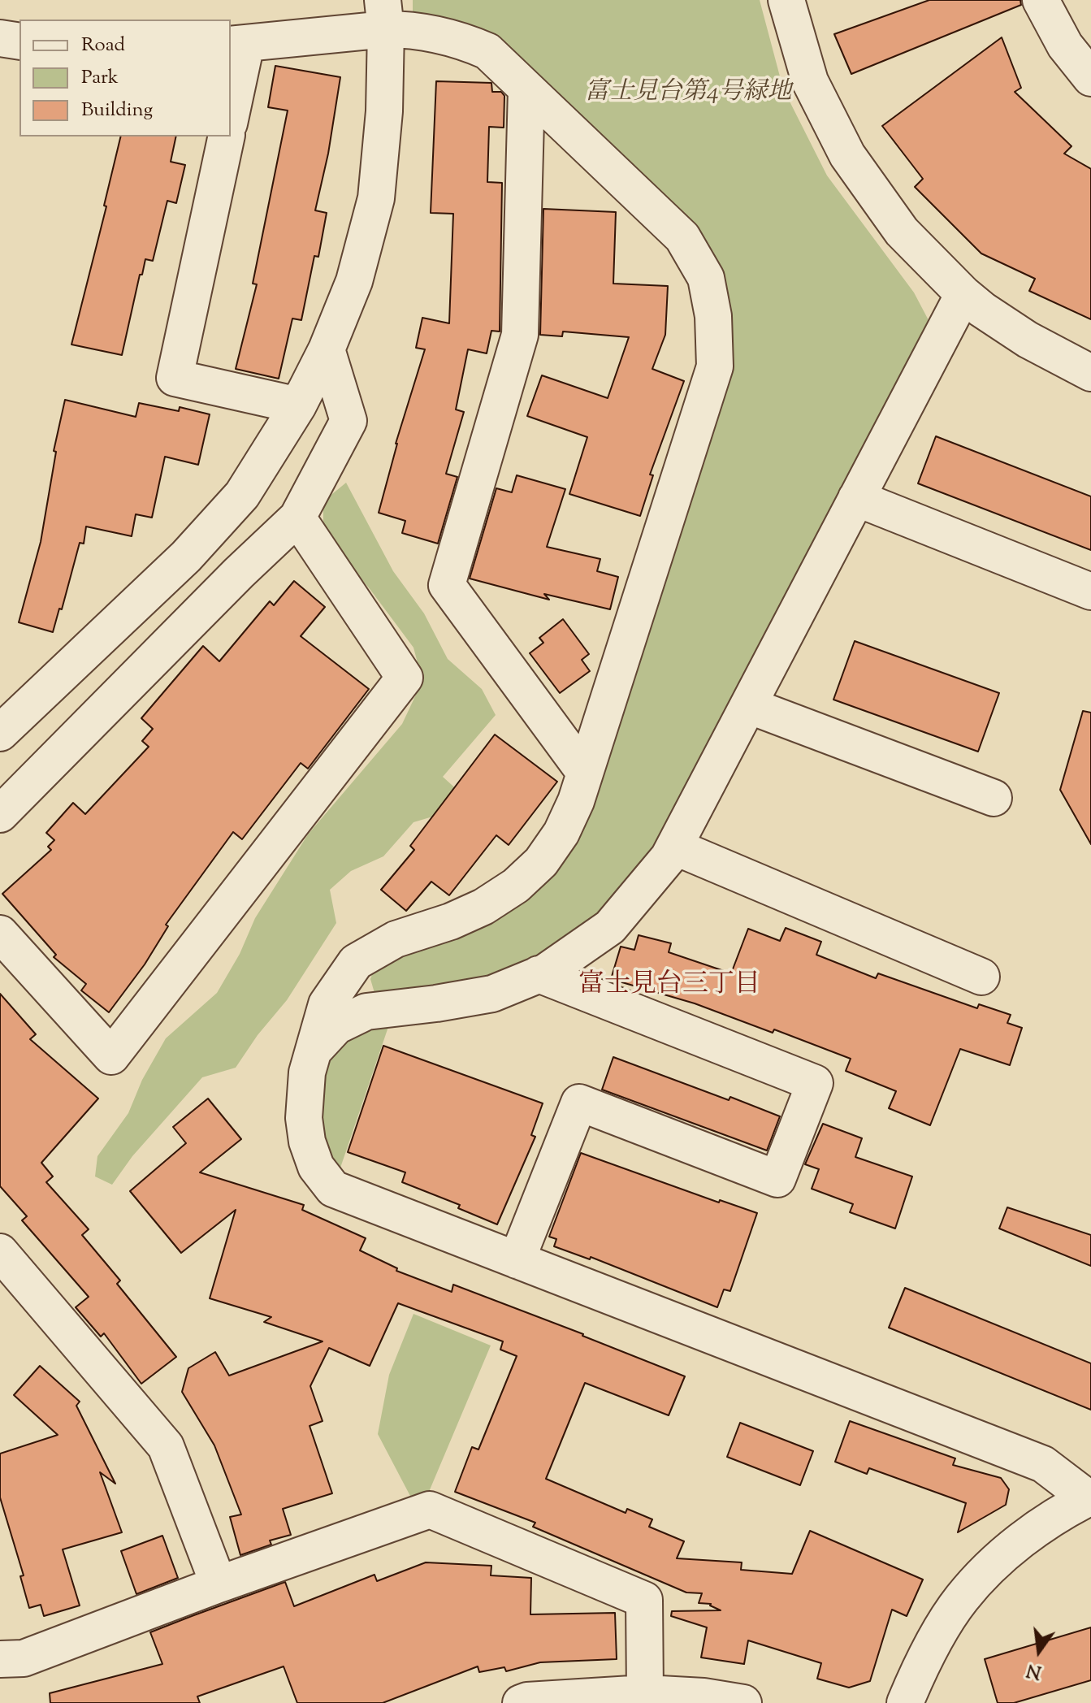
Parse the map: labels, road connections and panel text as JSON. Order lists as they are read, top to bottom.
{
  "districts": ["富士見台三丁目"],
  "parks": ["富士見台第4号緑地"],
  "legend": ["Road", "Park", "Building"],
  "north": "bottom"
}
